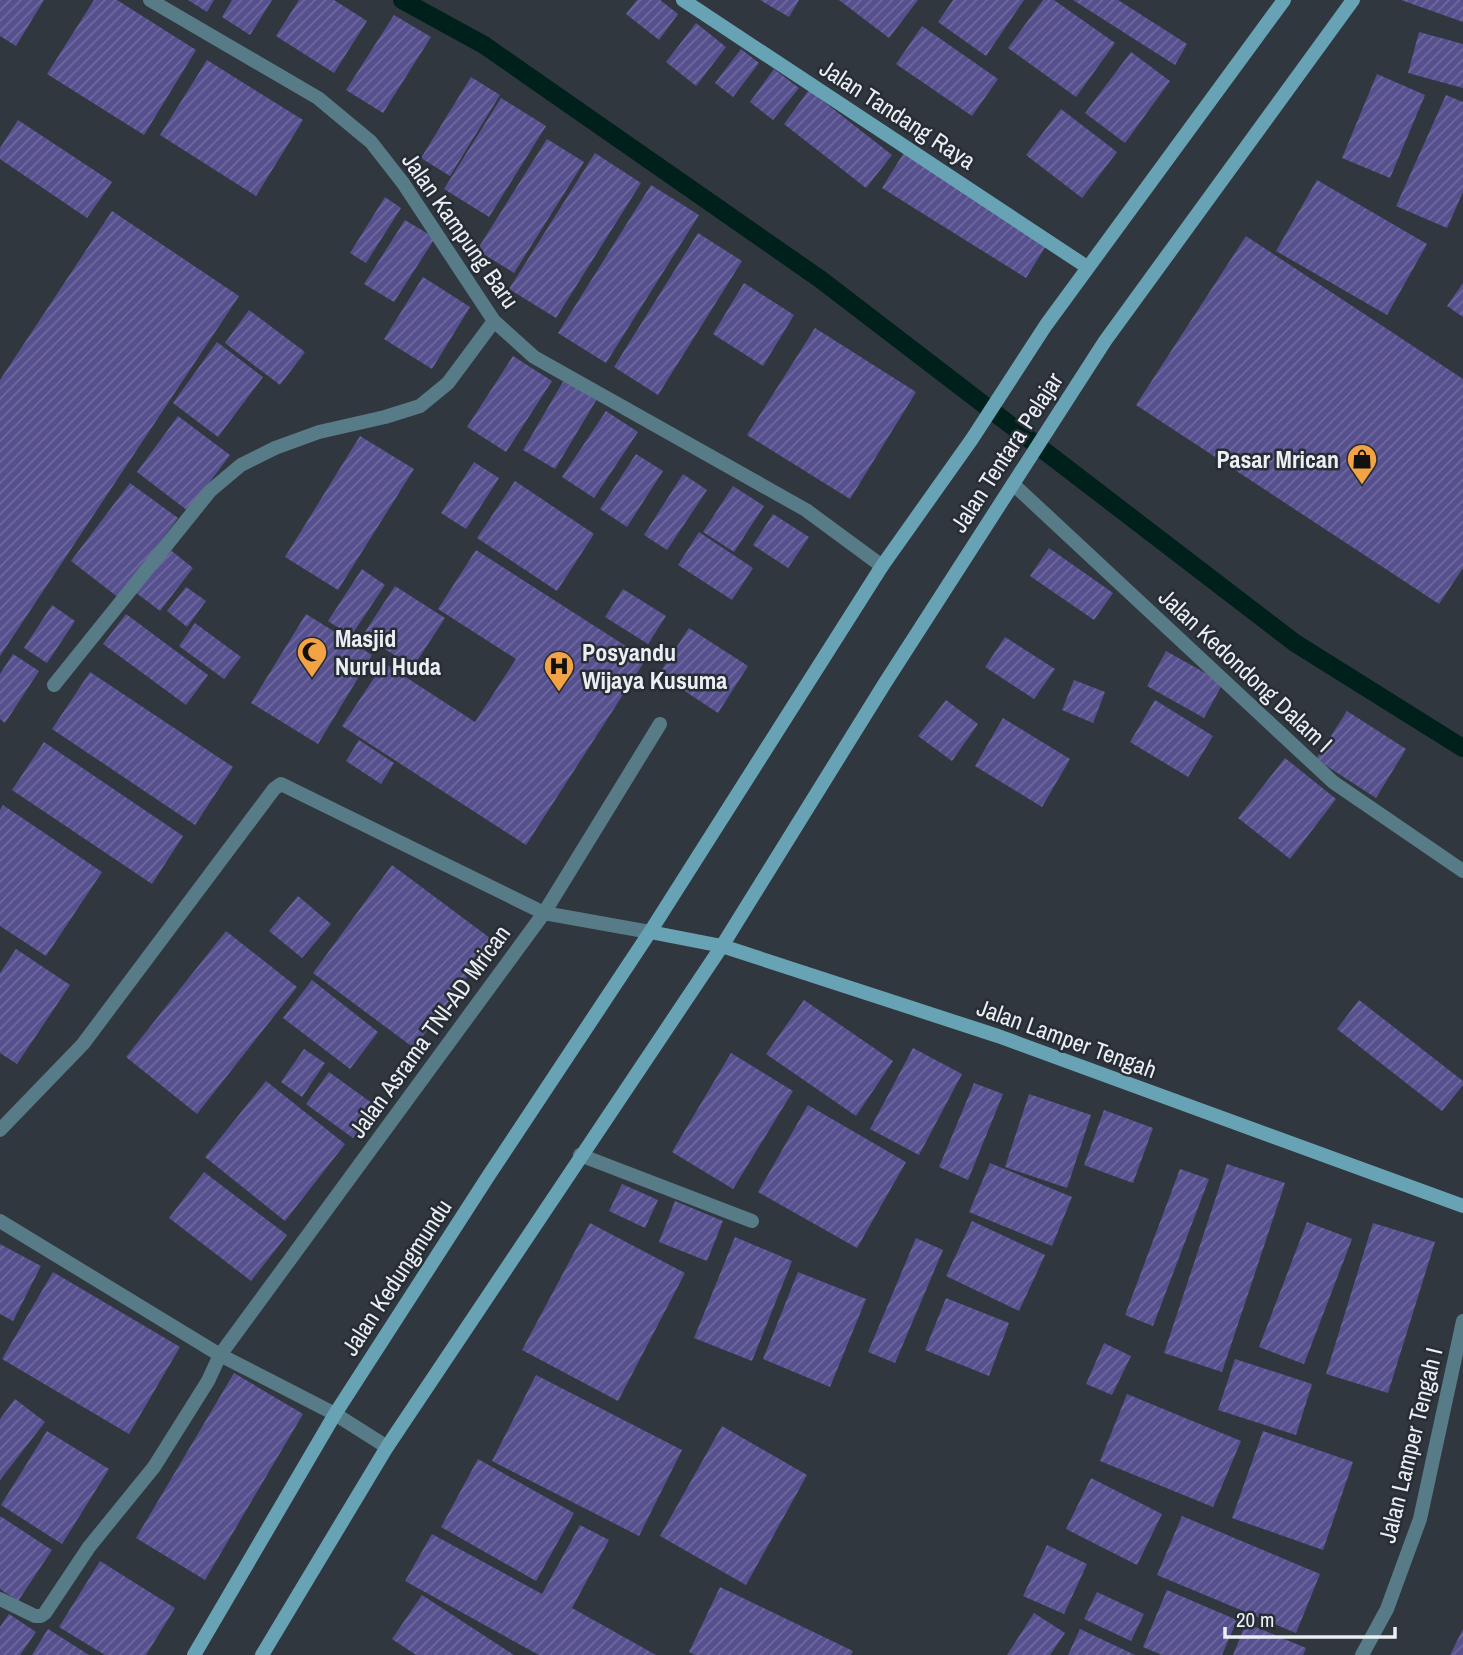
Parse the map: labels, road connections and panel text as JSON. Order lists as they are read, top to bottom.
{
  "streets": {
    "main road": [
      "Jalan Tandang Raya",
      "Jalan Tentara Pelajar",
      "Jalan Lamper Tengah",
      "Jalan Kedungmundu"
    ],
    "street": [
      "Jalan Kampung Baru",
      "Jalan Kedondong Dalam I",
      "Jalan Asrama TNI-AD Mrican",
      "Jalan Lamper Tengah I"
    ]
  },
  "crossings": [
    ["Jalan Tandang Raya", "Jalan Tentara Pelajar"],
    ["Jalan Kampung Baru", "Jalan Tentara Pelajar"],
    ["Jalan Tentara Pelajar", "Jalan Kedondong Dalam I"],
    ["Jalan Tentara Pelajar", "Jalan Lamper Tengah"],
    ["Jalan Tentara Pelajar", "Jalan Kedungmundu"],
    ["Jalan Lamper Tengah", "Jalan Kedungmundu"]
  ],
  "places": {
    "shop": ["Pasar Mrican"],
    "mosque": ["Masjid Nurul Huda"],
    "hospital": ["Posyandu Wijaya Kusuma"]
  },
  "scale_bar": "20 m"
}
